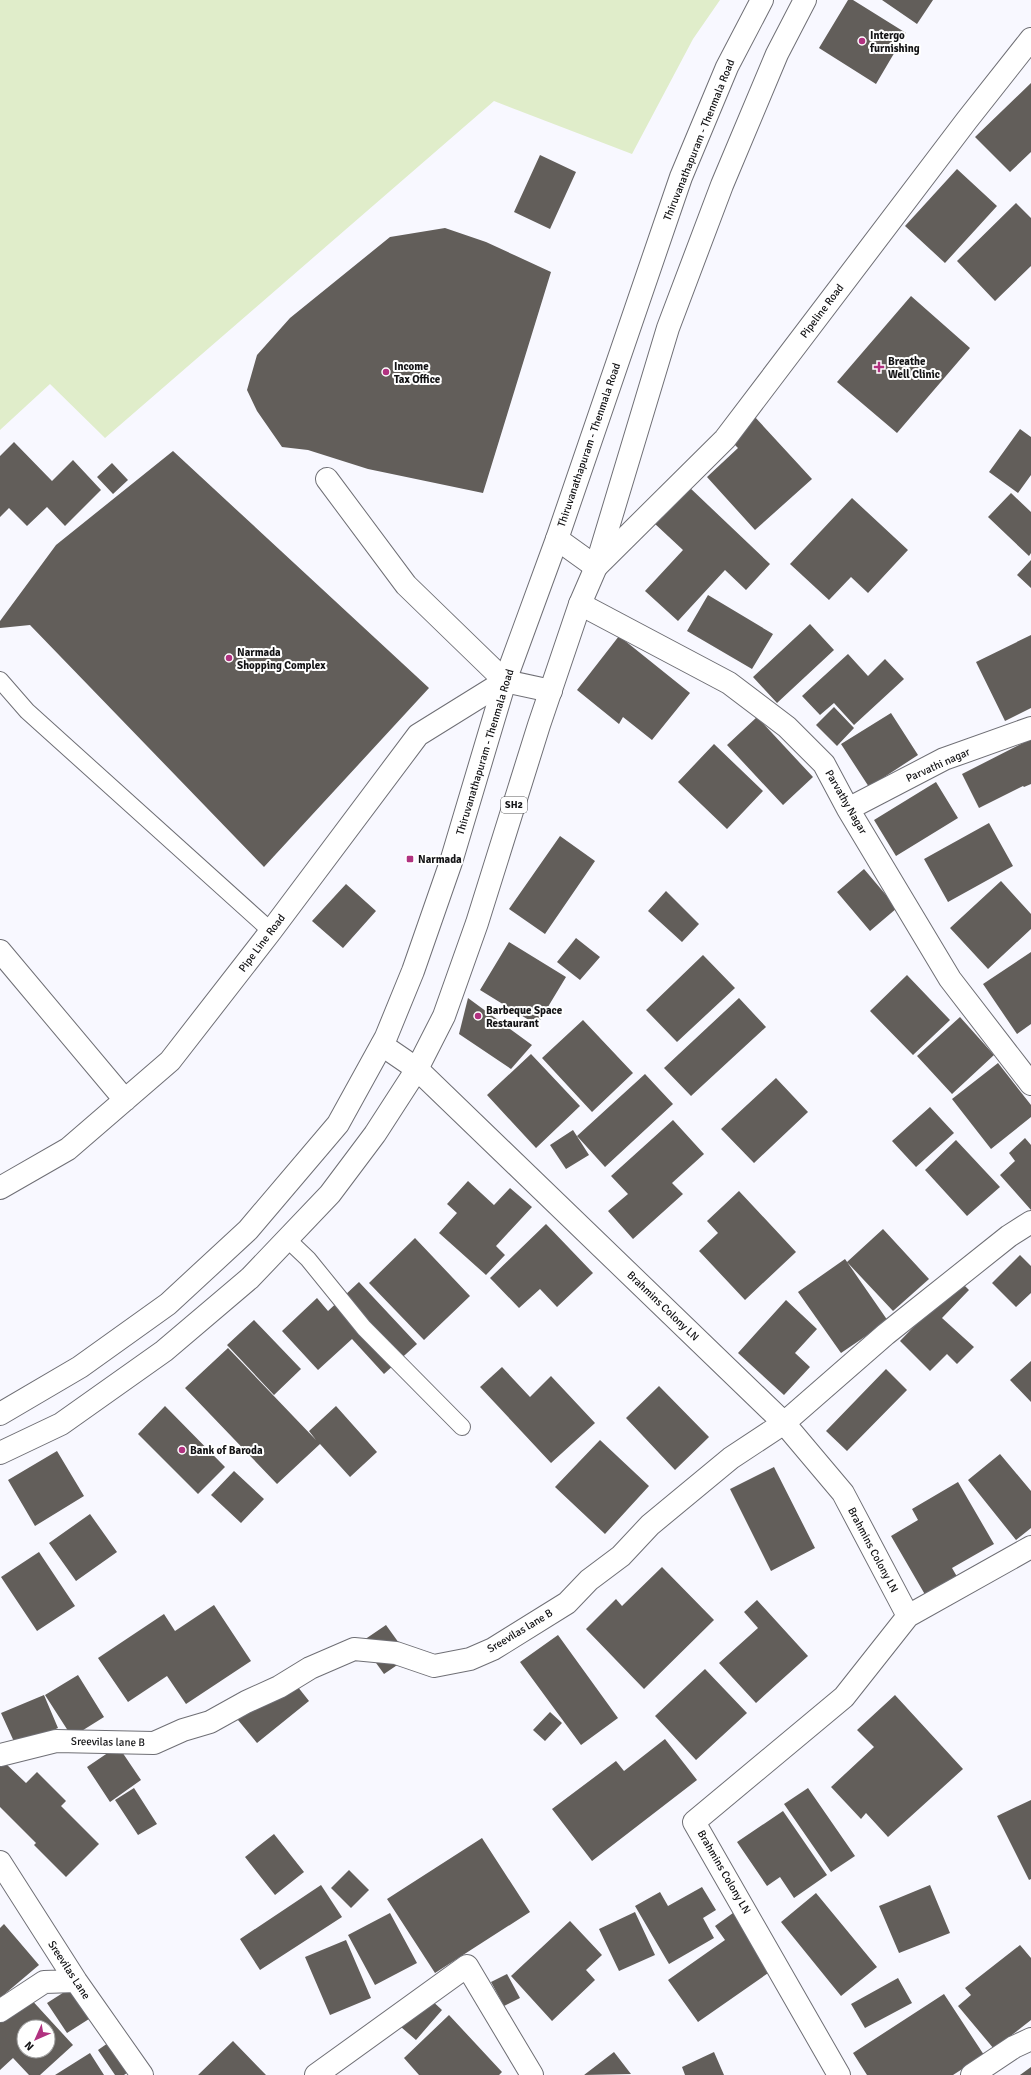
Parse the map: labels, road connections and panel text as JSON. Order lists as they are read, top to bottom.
{
  "streets": {
    "street": [
      "Thiruvanathapuram - Thenmala Road",
      "Pipeline Road",
      "Parvathi nagar",
      "Parvathy Nagar",
      "SH2",
      "Pipe Line Road",
      "Brahmins Colony LN",
      "Sreevilas lane B",
      "Sreevilas Lane"
    ]
  },
  "crossings": [
    ["Thiruvanathapuram - Thenmala Road", "Pipe Line Road"],
    ["Thiruvanathapuram - Thenmala Road", "Brahmins Colony LN"],
    ["Pipeline Road", "SH2"],
    ["Parvathi nagar", "Parvathy Nagar"],
    ["Parvathy Nagar", "SH2"],
    ["SH2", "Brahmins Colony LN"],
    ["Brahmins Colony LN", "Sreevilas lane B"]
  ],
  "places": {
    "other": [
      "Intergo furnishing",
      "Income Tax Office",
      "Narmada Shopping Complex",
      "Barbeque Space Restaurant",
      "Bank of Baroda"
    ],
    "health": ["Breathe Well Clinic"],
    "transit": ["Narmada"]
  },
  "north": "bottom left"
}
